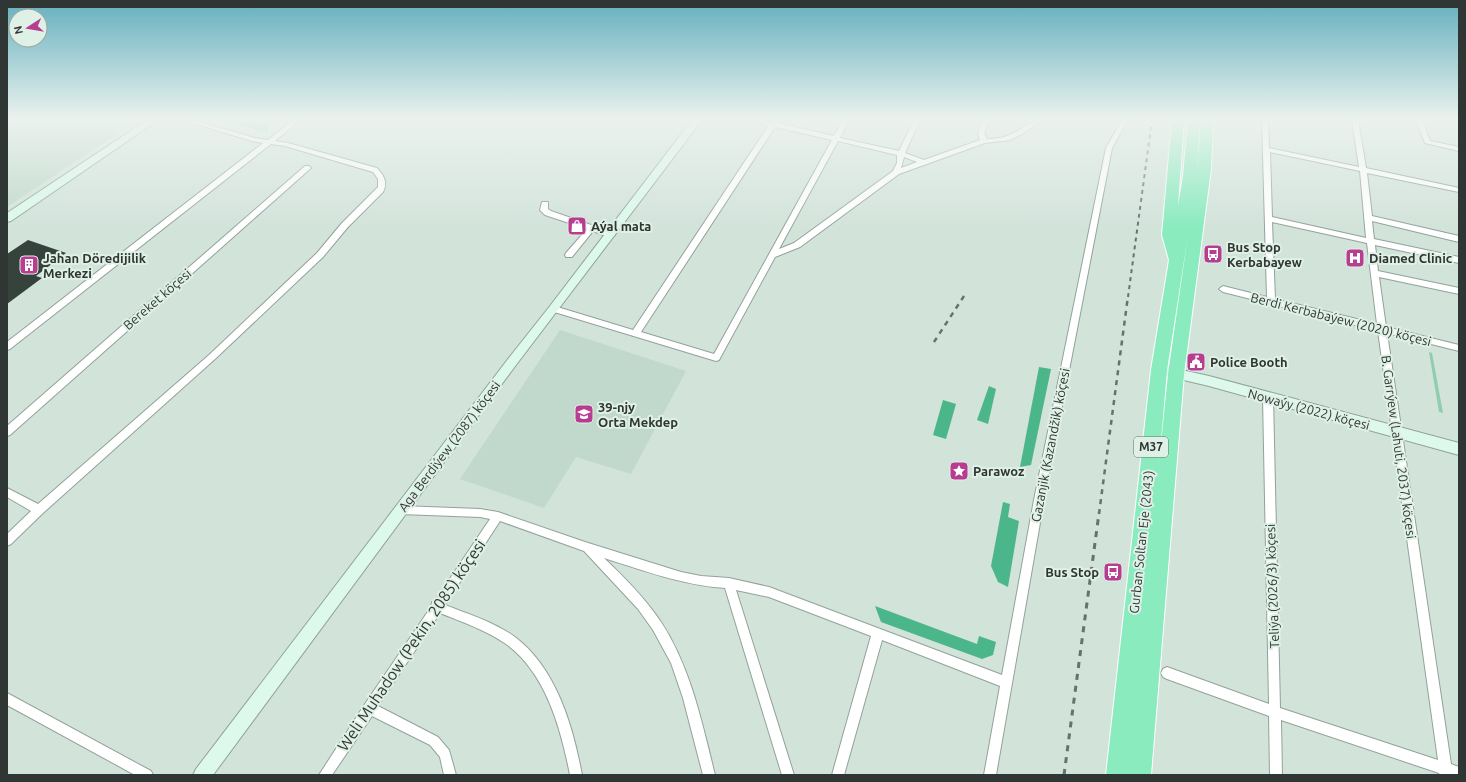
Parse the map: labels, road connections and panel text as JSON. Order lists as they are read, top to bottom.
{
  "streets": {
    "highway": ["M37", "Gurban Soltan Eje (2043)"],
    "street": [
      "Bereket köçesi",
      "Berdi Kerbabaýew (2020) köçesi",
      "Nowaýy (2022) köçesi",
      "Gazanjik (Kazandžik) köçesi",
      "Aga Berdiýew (2087) köçesi",
      "B. Garrýew (Lahuti, 2037) köçesi",
      "Teliýa (2026/3) köçesi",
      "Weli Muhadow (Pekin, 2085) köçesi"
    ]
  },
  "crossings": [
    ["Berdi Kerbabaýew (2020) köçesi", "B. Garrýew (Lahuti, 2037) köçesi"],
    ["Nowaýy (2022) köçesi", "B. Garrýew (Lahuti, 2037) köçesi"],
    ["Nowaýy (2022) köçesi", "Gurban Soltan Eje (2043)"],
    ["Nowaýy (2022) köçesi", "Teliýa (2026/3) köçesi"]
  ],
  "places": {
    "shop": ["Aýal mata"],
    "bus stop": ["Bus Stop Kerbabayew", "Bus Stop"],
    "hospital": ["Diamed Clinic"],
    "building": ["Jahan Döredijilik Merkezi"],
    "public building": ["Police Booth"],
    "school or university": ["39-njy Orta Mekdep"],
    "place": ["Parawoz"]
  },
  "north": "left"
}
